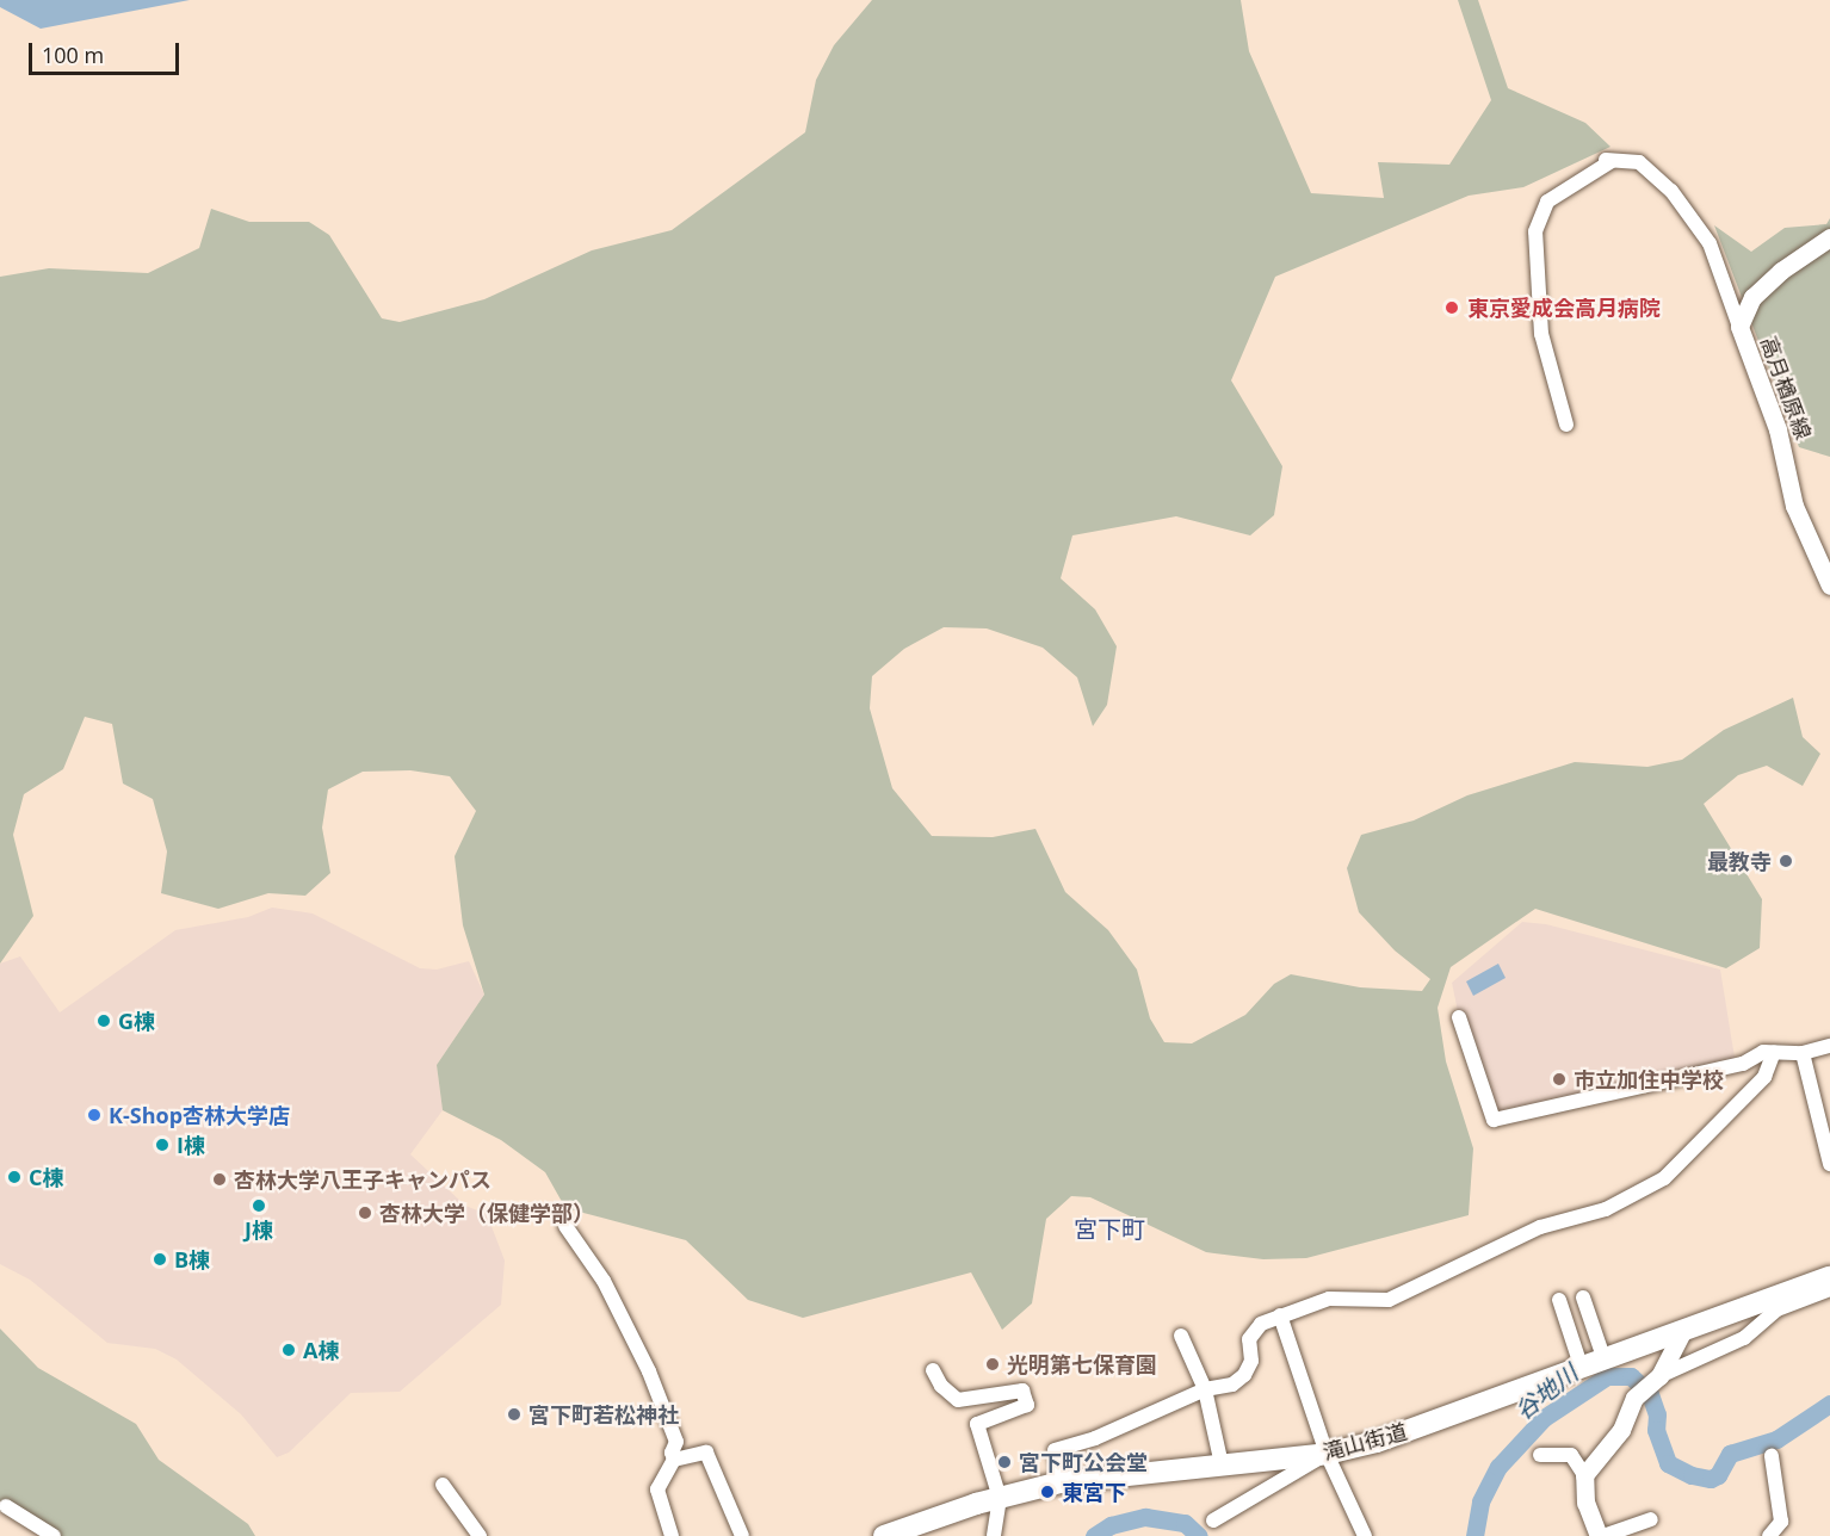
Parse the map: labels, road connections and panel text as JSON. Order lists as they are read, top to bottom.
{
  "streets": {
    "highway": ["滝山街道"],
    "main road": ["高月楢原線"]
  },
  "districts": ["宮下町"],
  "water": ["谷地川"],
  "places": [
    "東京愛成会高月病院",
    "最教寺",
    "G棟",
    "市立加住中学校",
    "K-Shop杏林大学店",
    "I棟",
    "C棟",
    "杏林大学八王子キャンパス",
    "J棟",
    "杏林大学（保健学部）",
    "B棟",
    "A棟",
    "光明第七保育園",
    "宮下町若松神社",
    "宮下町公会堂",
    "東宮下"
  ],
  "scale_bar": "100 m"
}
